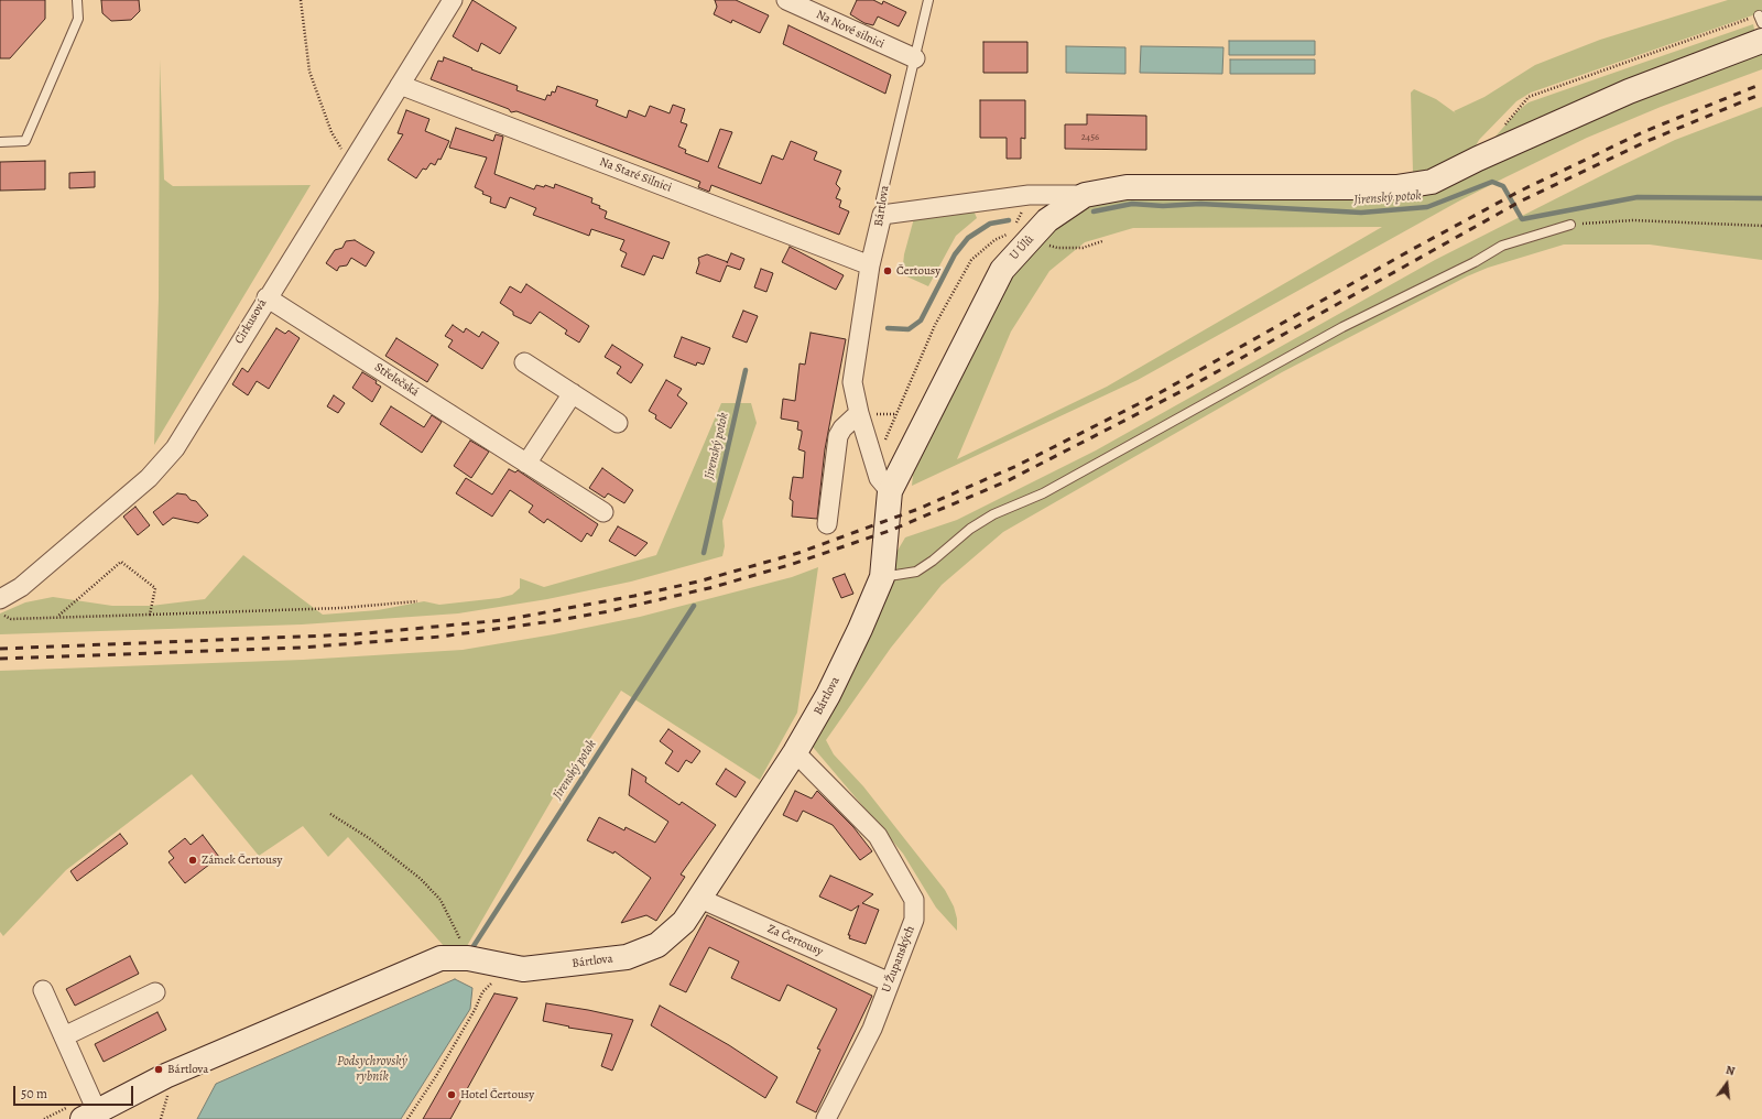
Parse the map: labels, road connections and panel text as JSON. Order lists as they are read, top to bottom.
{
  "streets": {
    "street": [
      "Na Nové silnici",
      "Na Staré Silnici",
      "Bártlova",
      "U Úlů",
      "Cirkusová",
      "Střelečská",
      "Za Čertousy",
      "U Županských"
    ]
  },
  "crossings": [
    ["Na Nové silnici", "Bártlova"],
    ["Na Staré Silnici", "Bártlova"],
    ["Na Staré Silnici", "Cirkusová"],
    ["Bártlova", "U Úlů"],
    ["Bártlova", "Za Čertousy"],
    ["Bártlova", "U Županských"],
    ["Cirkusová", "Střelečská"],
    ["Za Čertousy", "U Županských"]
  ],
  "water": ["Jirenský potok", "Podsychrovský rybník"],
  "places": [
    "Čertousy",
    "Zámek Čertousy",
    "Bártlova",
    "Hotel Čertousy"
  ],
  "house_numbers": ["2456"],
  "scale_bar": "50 m",
  "north": "top"
}
